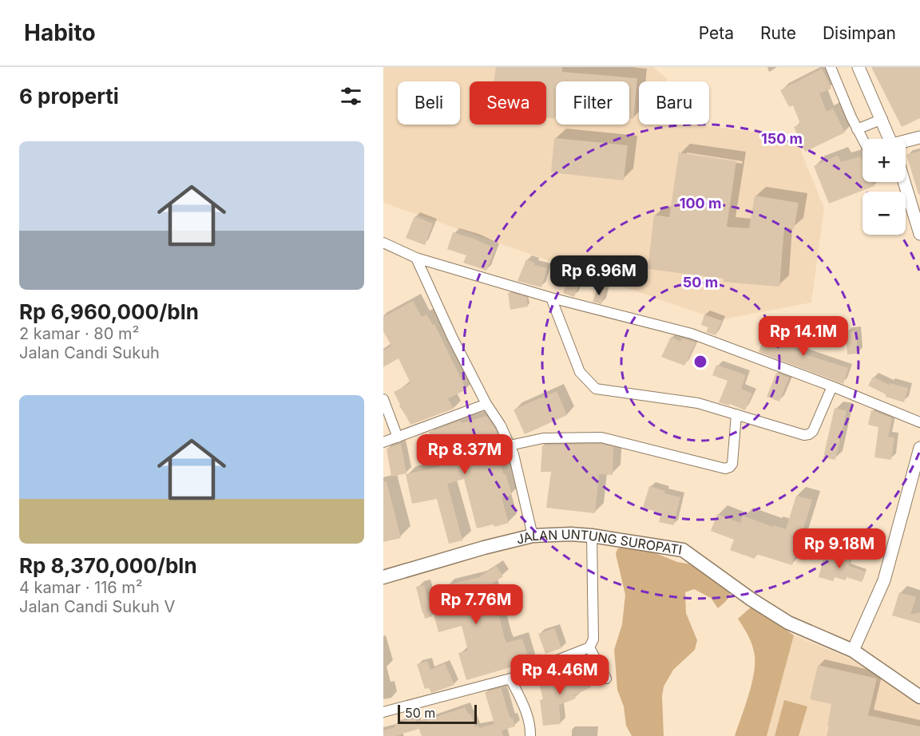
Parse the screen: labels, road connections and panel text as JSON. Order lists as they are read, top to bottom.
{
  "streets": {
    "main road": ["JALAN UNTUNG SUROPATI"]
  },
  "scale_bar": "50 m",
  "page": {
    "header": "Habito",
    "nav": ["Peta", "Rute", "Disimpan"],
    "heading": "6 properti",
    "chip": [
      "Beli",
      "Sewa",
      "Filter",
      "Baru"
    ],
    "list": [
      {
        "name": "Rp 6,960,000/bln",
        "note": "2 kamar · 80 m² · Jalan Candi Sukuh"
      },
      {
        "name": "Rp 8,370,000/bln",
        "note": "4 kamar · 116 m² · Jalan Candi Sukuh V"
      }
    ],
    "map_buttons": ["+", "−"],
    "price": [
      "Rp 6.96M",
      "Rp 14.1M",
      "Rp 8.37M",
      "Rp 9.18M",
      "Rp 7.76M",
      "Rp 4.46M"
    ],
    "scale": "50 m"
  },
  "rings": ["150 m", "100 m", "50 m"]
}
